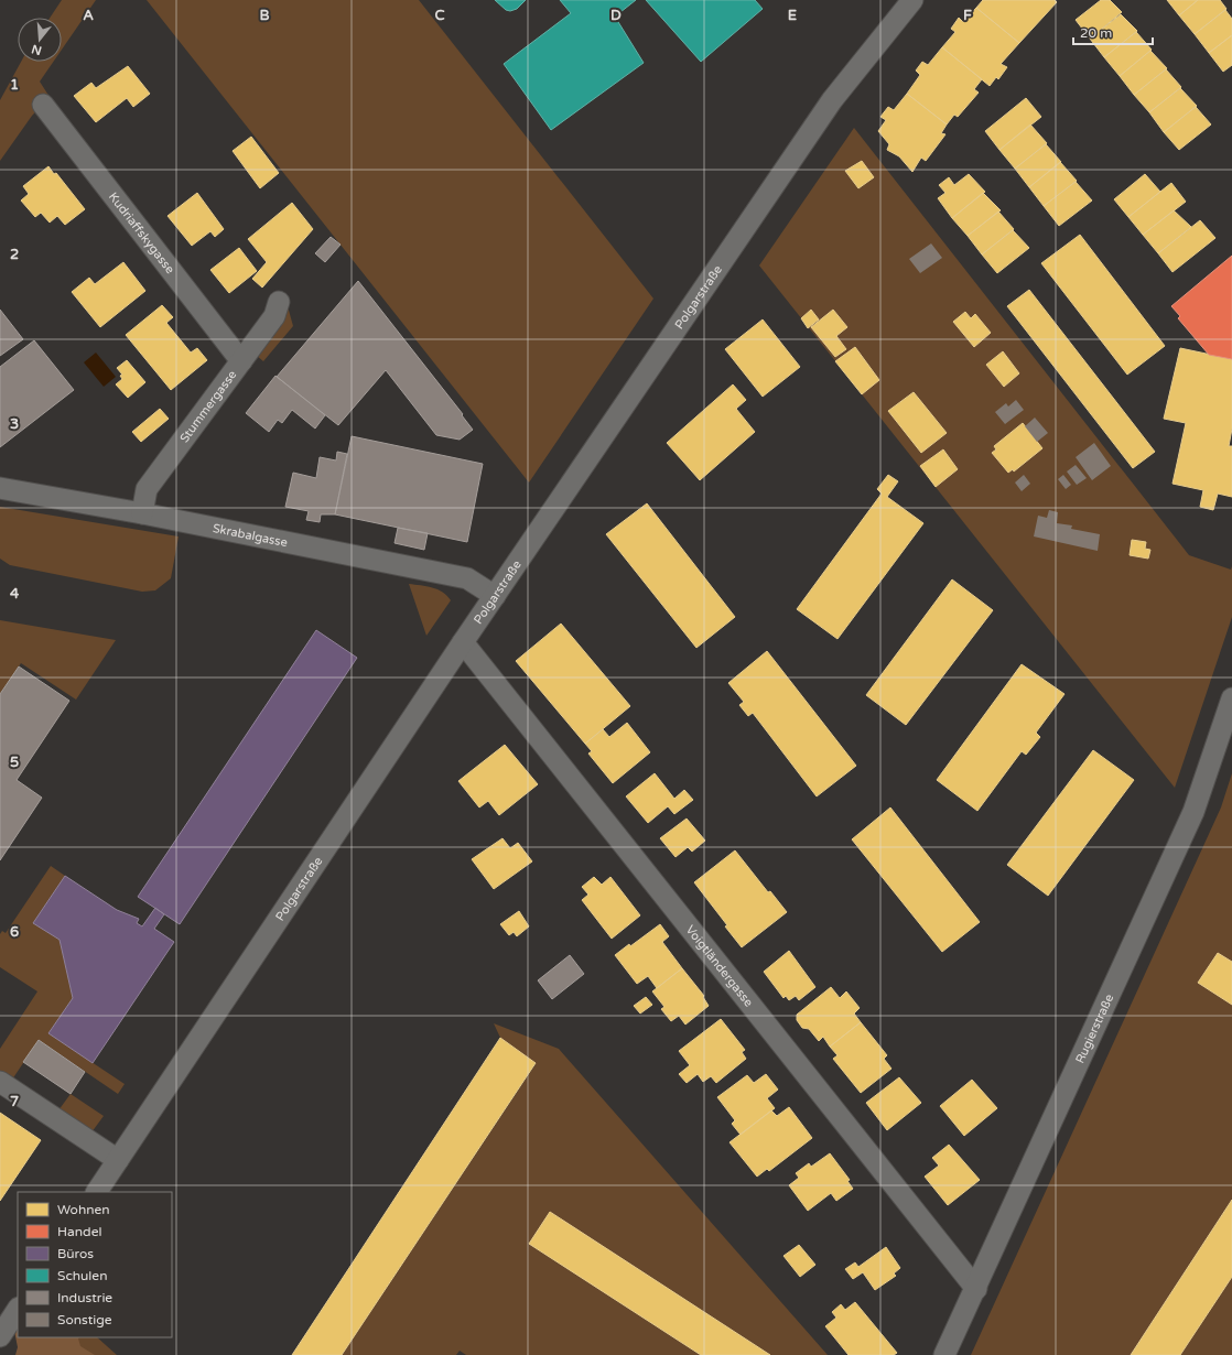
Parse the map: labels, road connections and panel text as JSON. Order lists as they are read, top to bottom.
{
  "streets": {
    "street": [
      "Kudriaffskygasse",
      "Polgarstraße",
      "Stummergasse",
      "Skrabalgasse",
      "Voigtländergasse",
      "Rugierstraße"
    ]
  },
  "crossings": [
    ["Kudriaffskygasse", "Stummergasse"],
    ["Polgarstraße", "Skrabalgasse"],
    ["Polgarstraße", "Voigtländergasse"],
    ["Stummergasse", "Skrabalgasse"],
    ["Voigtländergasse", "Rugierstraße"]
  ],
  "legend": [
    "Wohnen",
    "Handel",
    "Büros",
    "Schulen",
    "Industrie",
    "Sonstige"
  ],
  "scale_bar": "20 m",
  "north": "bottom",
  "grid": {
    "columns": [
      "A",
      "B",
      "C",
      "D",
      "E",
      "F"
    ],
    "rows": [
      "1",
      "2",
      "3",
      "4",
      "5",
      "6",
      "7"
    ]
  }
}
